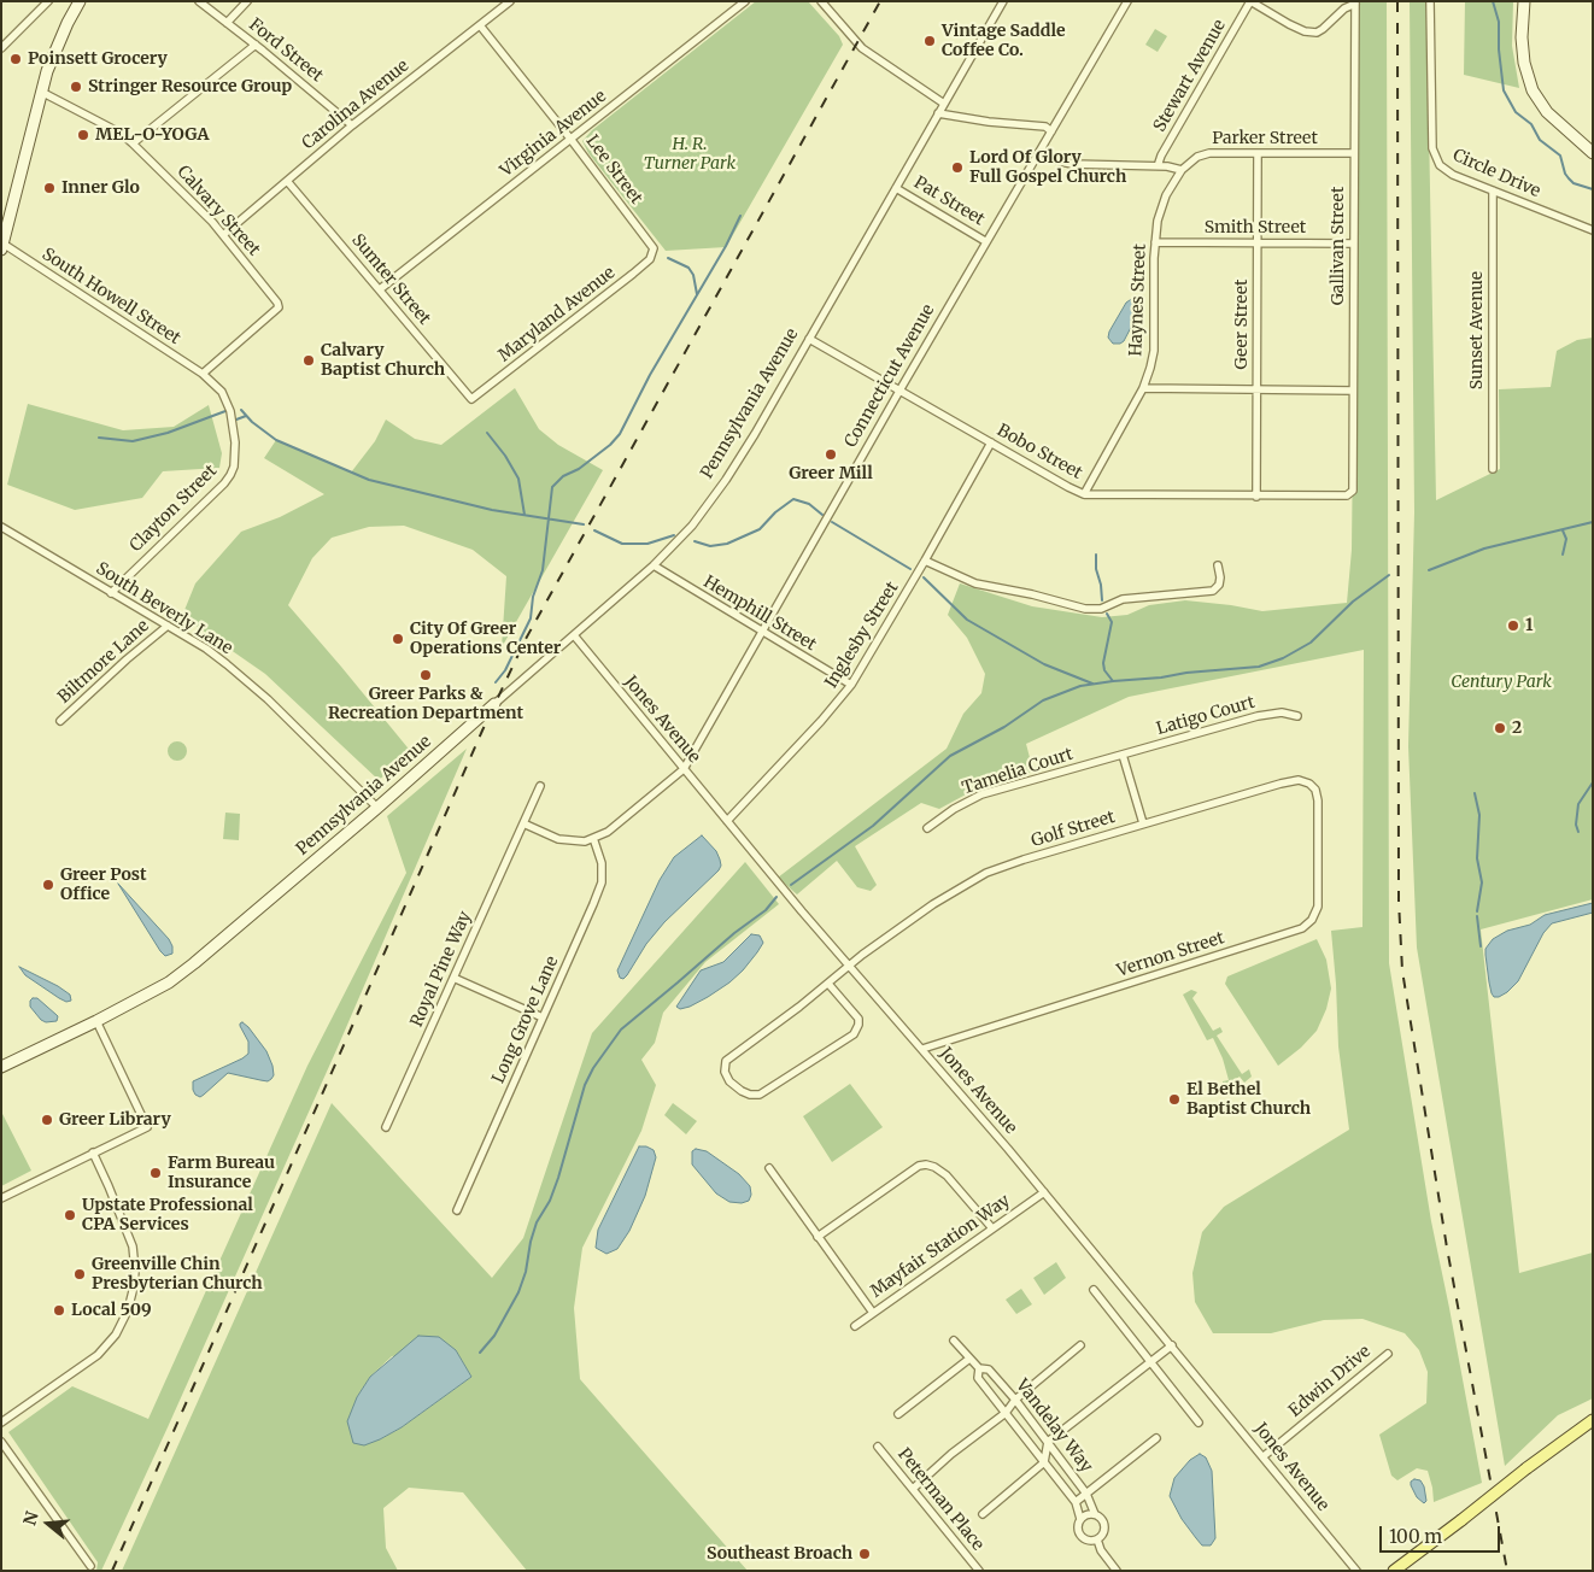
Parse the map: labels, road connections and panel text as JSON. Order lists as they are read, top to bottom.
{
  "streets": {
    "street": [
      "Ford Street",
      "Stewart Avenue",
      "Carolina Avenue",
      "Virginia Avenue",
      "Parker Street",
      "Lee Street",
      "Circle Drive",
      "Pat Street",
      "Calvary Street",
      "Smith Street",
      "Gallivan Street",
      "Sumter Street",
      "South Howell Street",
      "Haynes Street",
      "Maryland Avenue",
      "Geer Street",
      "Sunset Avenue",
      "Connecticut Avenue",
      "Pennsylvania Avenue",
      "Bobo Street",
      "Clayton Street",
      "South Beverly Lane",
      "Hemphill Street",
      "Inglesby Street",
      "Biltmore Lane",
      "Latigo Court",
      "Jones Avenue",
      "Tamelia Court",
      "Golf Street",
      "Vernon Street",
      "Royal Pine Way",
      "Long Grove Lane",
      "Mayfair Station Way",
      "Edwin Drive",
      "Vandelay Way",
      "Peterman Place"
    ]
  },
  "crossings": [
    ["Ford Street", "Carolina Avenue"],
    ["Carolina Avenue", "Lee Street"],
    ["Carolina Avenue", "Calvary Street"],
    ["Carolina Avenue", "Sumter Street"],
    ["Virginia Avenue", "Lee Street"],
    ["Virginia Avenue", "Sumter Street"],
    ["Parker Street", "Gallivan Street"],
    ["Parker Street", "Haynes Street"],
    ["Parker Street", "Geer Street"],
    ["Lee Street", "Maryland Avenue"],
    ["Circle Drive", "Sunset Avenue"],
    ["Pat Street", "Connecticut Avenue"],
    ["Pat Street", "Pennsylvania Avenue"],
    ["Calvary Street", "South Howell Street"],
    ["Calvary Street", "Clayton Street"],
    ["Smith Street", "Gallivan Street"],
    ["Smith Street", "Haynes Street"],
    ["Smith Street", "Geer Street"],
    ["Gallivan Street", "Bobo Street"],
    ["Sumter Street", "Maryland Avenue"],
    ["South Howell Street", "Clayton Street"],
    ["Haynes Street", "Bobo Street"],
    ["Geer Street", "Bobo Street"],
    ["Connecticut Avenue", "Bobo Street"],
    ["Connecticut Avenue", "Hemphill Street"],
    ["Connecticut Avenue", "Jones Avenue"],
    ["Pennsylvania Avenue", "Bobo Street"],
    ["Pennsylvania Avenue", "South Beverly Lane"],
    ["Pennsylvania Avenue", "Hemphill Street"],
    ["Pennsylvania Avenue", "Jones Avenue"],
    ["Bobo Street", "Inglesby Street"],
    ["Clayton Street", "South Beverly Lane"],
    ["South Beverly Lane", "Biltmore Lane"],
    ["Hemphill Street", "Inglesby Street"],
    ["Inglesby Street", "Jones Avenue"],
    ["Latigo Court", "Tamelia Court"],
    ["Jones Avenue", "Golf Street"],
    ["Jones Avenue", "Vernon Street"],
    ["Jones Avenue", "Mayfair Station Way"],
    ["Jones Avenue", "Edwin Drive"],
    ["Golf Street", "Vernon Street"]
  ],
  "parks": ["H. R. Turner Park", "Century Park"],
  "places": [
    "Vintage Saddle Coffee Co.",
    "Poinsett Grocery",
    "Stringer Resource Group",
    "MEL-O-YOGA",
    "Lord Of Glory Full Gospel Church",
    "Inner Glo",
    "Calvary Baptist Church",
    "Greer Mill",
    "1",
    "City Of Greer Operations Center",
    "Greer Parks & Recreation Department",
    "2",
    "Greer Post Office",
    "El Bethel Baptist Church",
    "Greer Library",
    "Farm Bureau Insurance",
    "Upstate Professional CPA Services",
    "Greenville Chin Presbyterian Church",
    "Local 509",
    "Southeast Broach"
  ],
  "scale_bar": "100 m",
  "north": "left"
}
